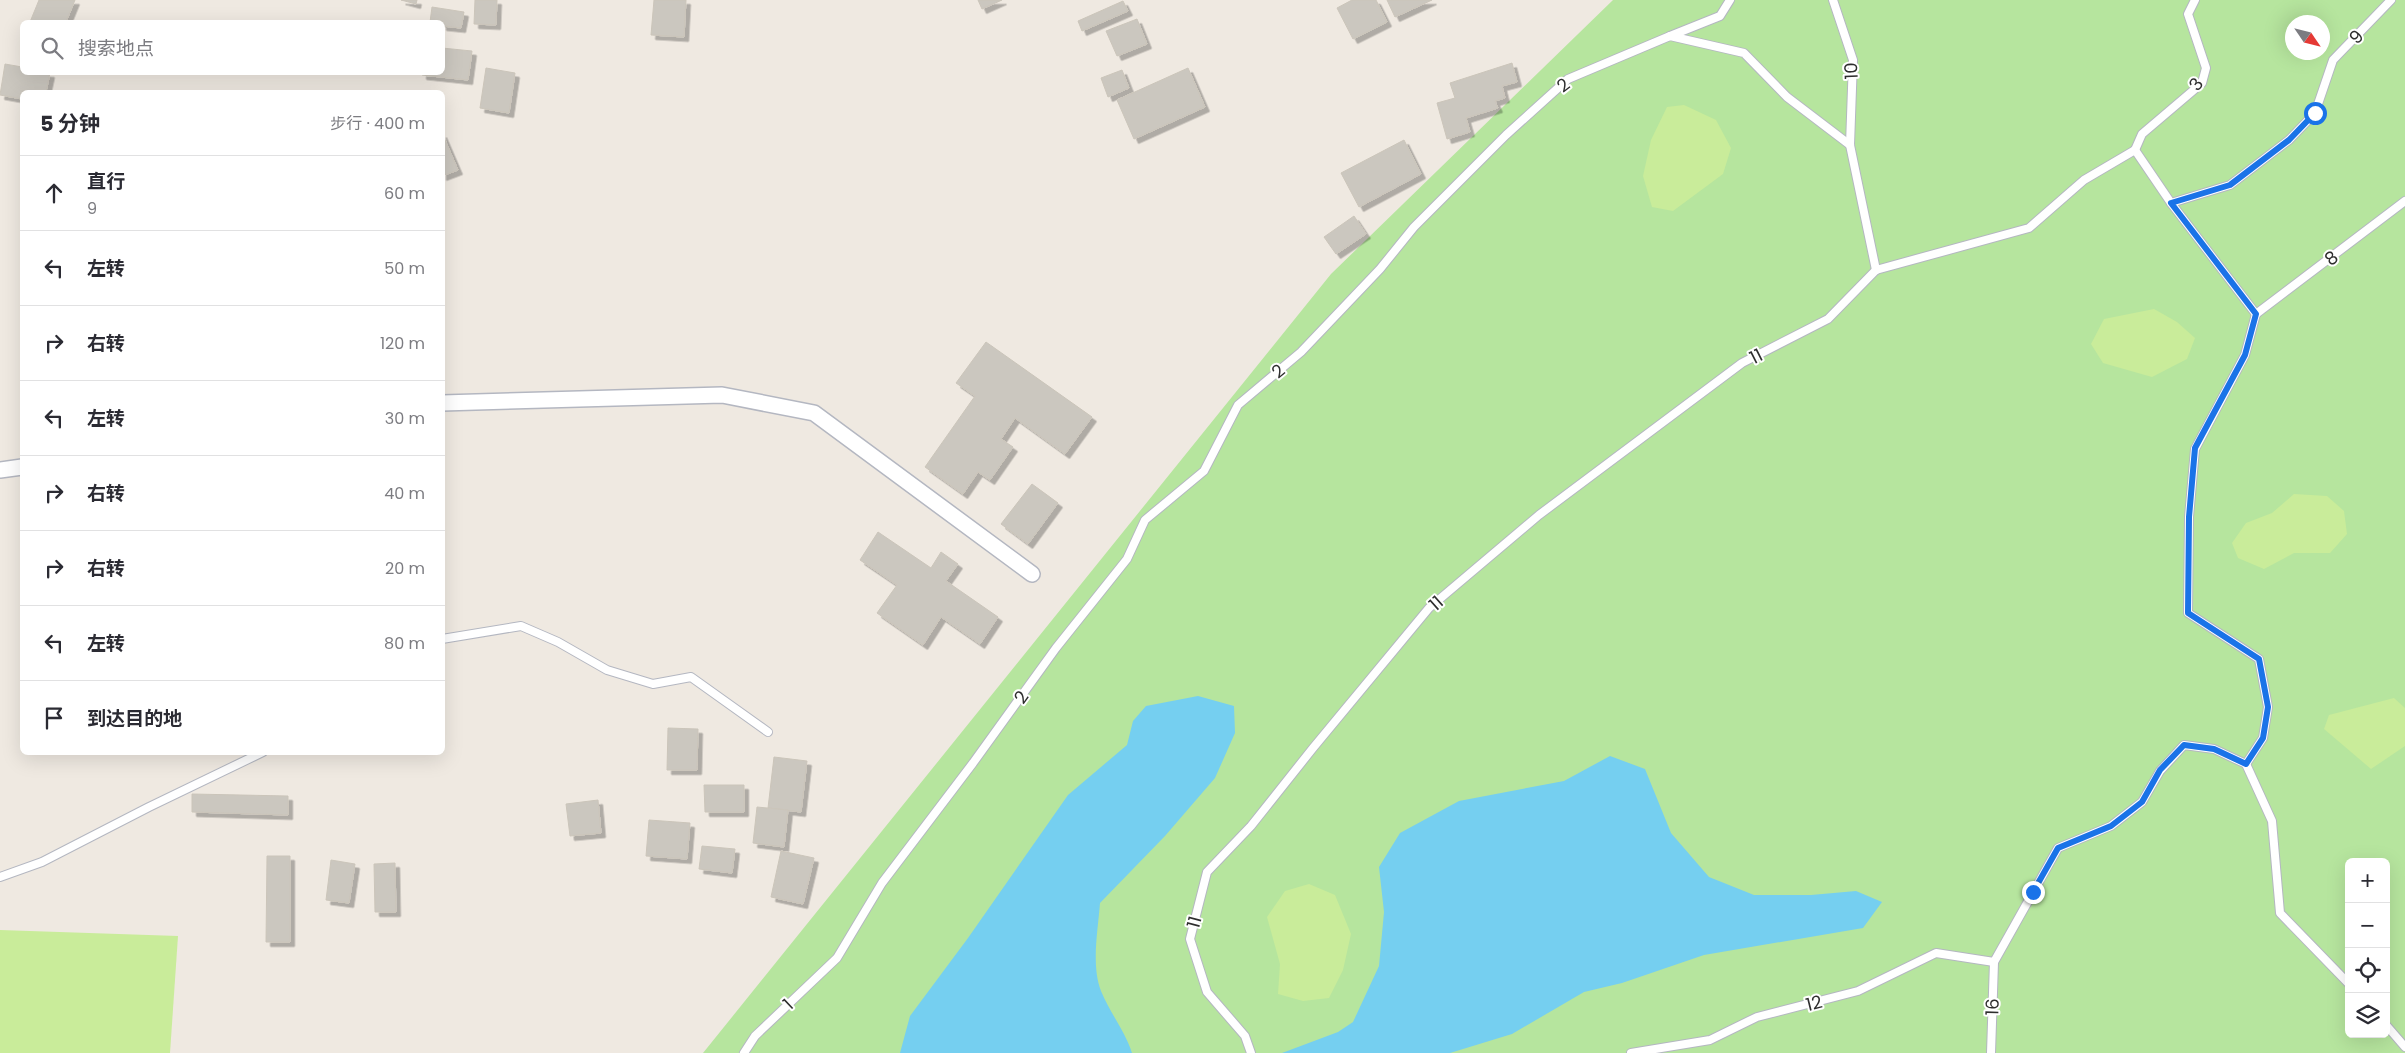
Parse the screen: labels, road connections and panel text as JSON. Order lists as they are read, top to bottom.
{
  "streets": {
    "lane": [
      "9",
      "10",
      "3",
      "2",
      "8",
      "11",
      "12",
      "1",
      "16"
    ]
  },
  "crossings": [
    ["10", "11"],
    ["2", "1"],
    ["12", "16"]
  ],
  "north": "bottom right",
  "page": {
    "search": "搜索地点",
    "heading": ["5 分钟", "步行 · 400 m"],
    "list": [
      ["直行", "9", "60 m"],
      ["左转", "50 m"],
      ["右转", "120 m"],
      ["左转", "30 m"],
      ["右转", "40 m"],
      ["右转", "20 m"],
      ["左转", "80 m"],
      "到达目的地"
    ],
    "map_buttons": ["+", "−"]
  }
}
